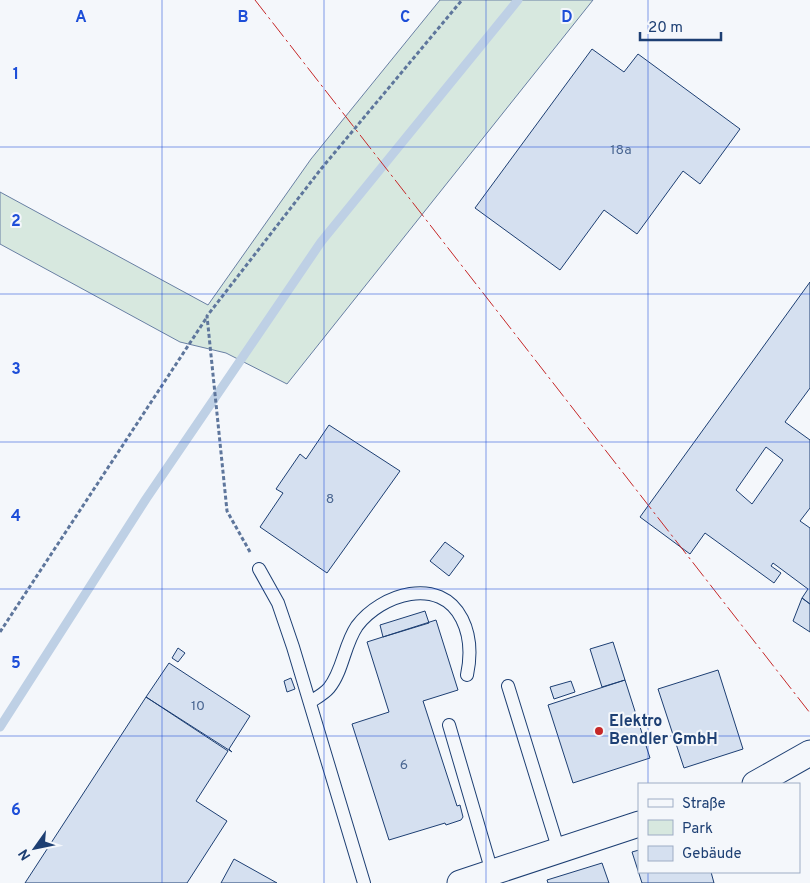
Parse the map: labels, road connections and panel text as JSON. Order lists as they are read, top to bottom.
{
  "places": ["Elektro Bendler GmbH"],
  "house_numbers": [
    "18a",
    "8",
    "10",
    "6"
  ],
  "legend": ["Straße", "Park", "Gebäude"],
  "scale_bar": "20 m",
  "north": "bottom left",
  "grid": {
    "columns": [
      "A",
      "B",
      "C",
      "D"
    ],
    "rows": [
      "1",
      "2",
      "3",
      "4",
      "5",
      "6"
    ]
  }
}
